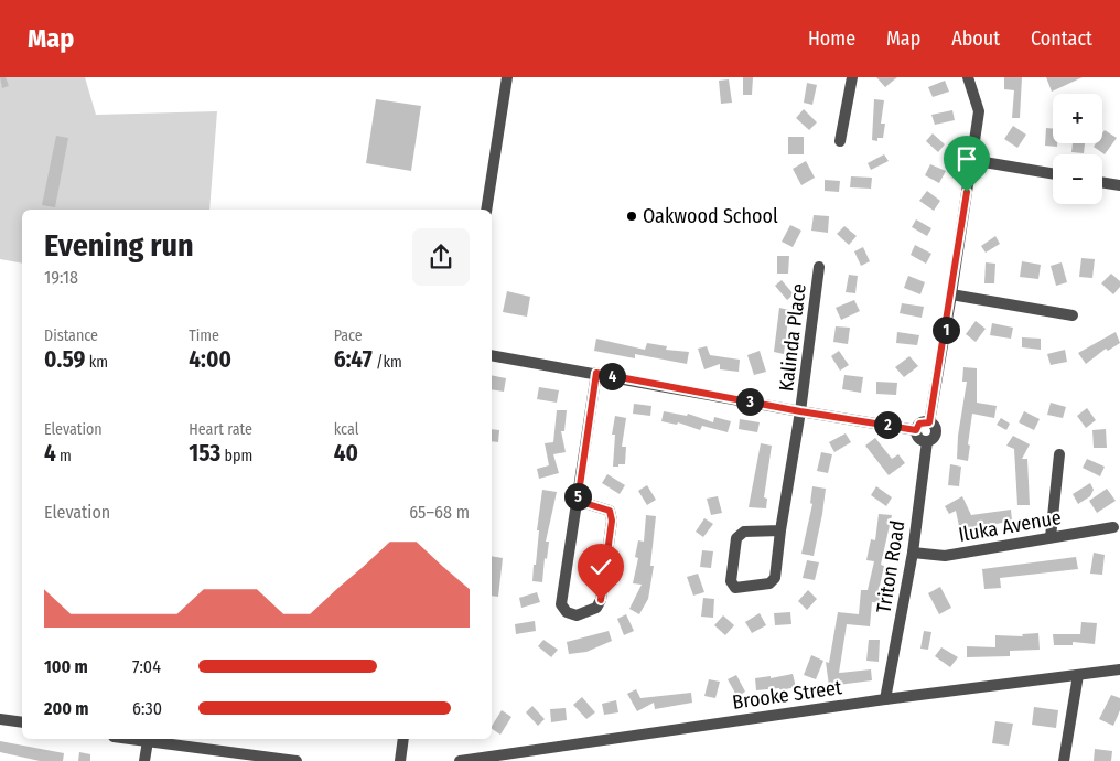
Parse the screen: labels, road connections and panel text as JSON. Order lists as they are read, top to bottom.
{
  "streets": {
    "street": [
      "Kalinda Place",
      "Iluka Avenue",
      "Triton Road",
      "Brooke Street"
    ]
  },
  "crossings": [
    ["Iluka Avenue", "Triton Road"],
    ["Triton Road", "Brooke Street"]
  ],
  "places": ["Oakwood School"],
  "page": {
    "header": "Map",
    "nav": [
      "Home",
      "Map",
      "About",
      "Contact"
    ],
    "map_buttons": ["+", "−"],
    "heading": ["Evening run", "19:18"],
    "stats": [
      ["Distance", "0.59 km"],
      ["Time", "4:00"],
      ["Pace", "6:47 /km"],
      ["Elevation", "4 m"],
      ["Heart rate", "153 bpm"],
      ["kcal", "40"]
    ],
    "pins": [
      "1",
      "4",
      "3",
      "2",
      "5"
    ],
    "chart": ["Elevation", "65–68 m"],
    "list": [
      {
        "name": "100 m",
        "note": "7:04"
      },
      {
        "name": "200 m",
        "note": "6:30"
      }
    ]
  }
}
